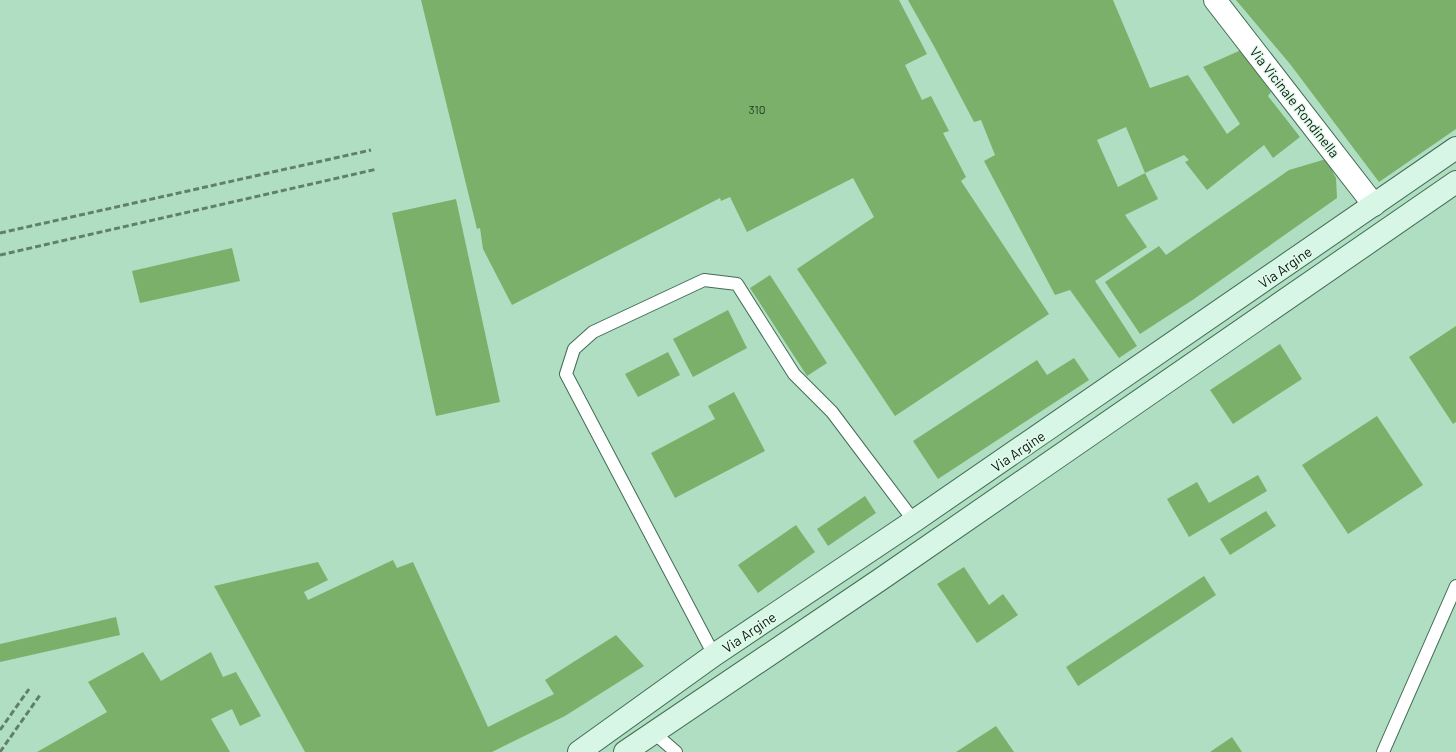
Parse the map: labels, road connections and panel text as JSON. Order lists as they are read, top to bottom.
{
  "streets": {
    "street": ["Via Vicinale Rondinella", "Via Argine"]
  },
  "crossings": [
    ["Via Vicinale Rondinella", "Via Argine"]
  ],
  "house_numbers": ["310"]
}
